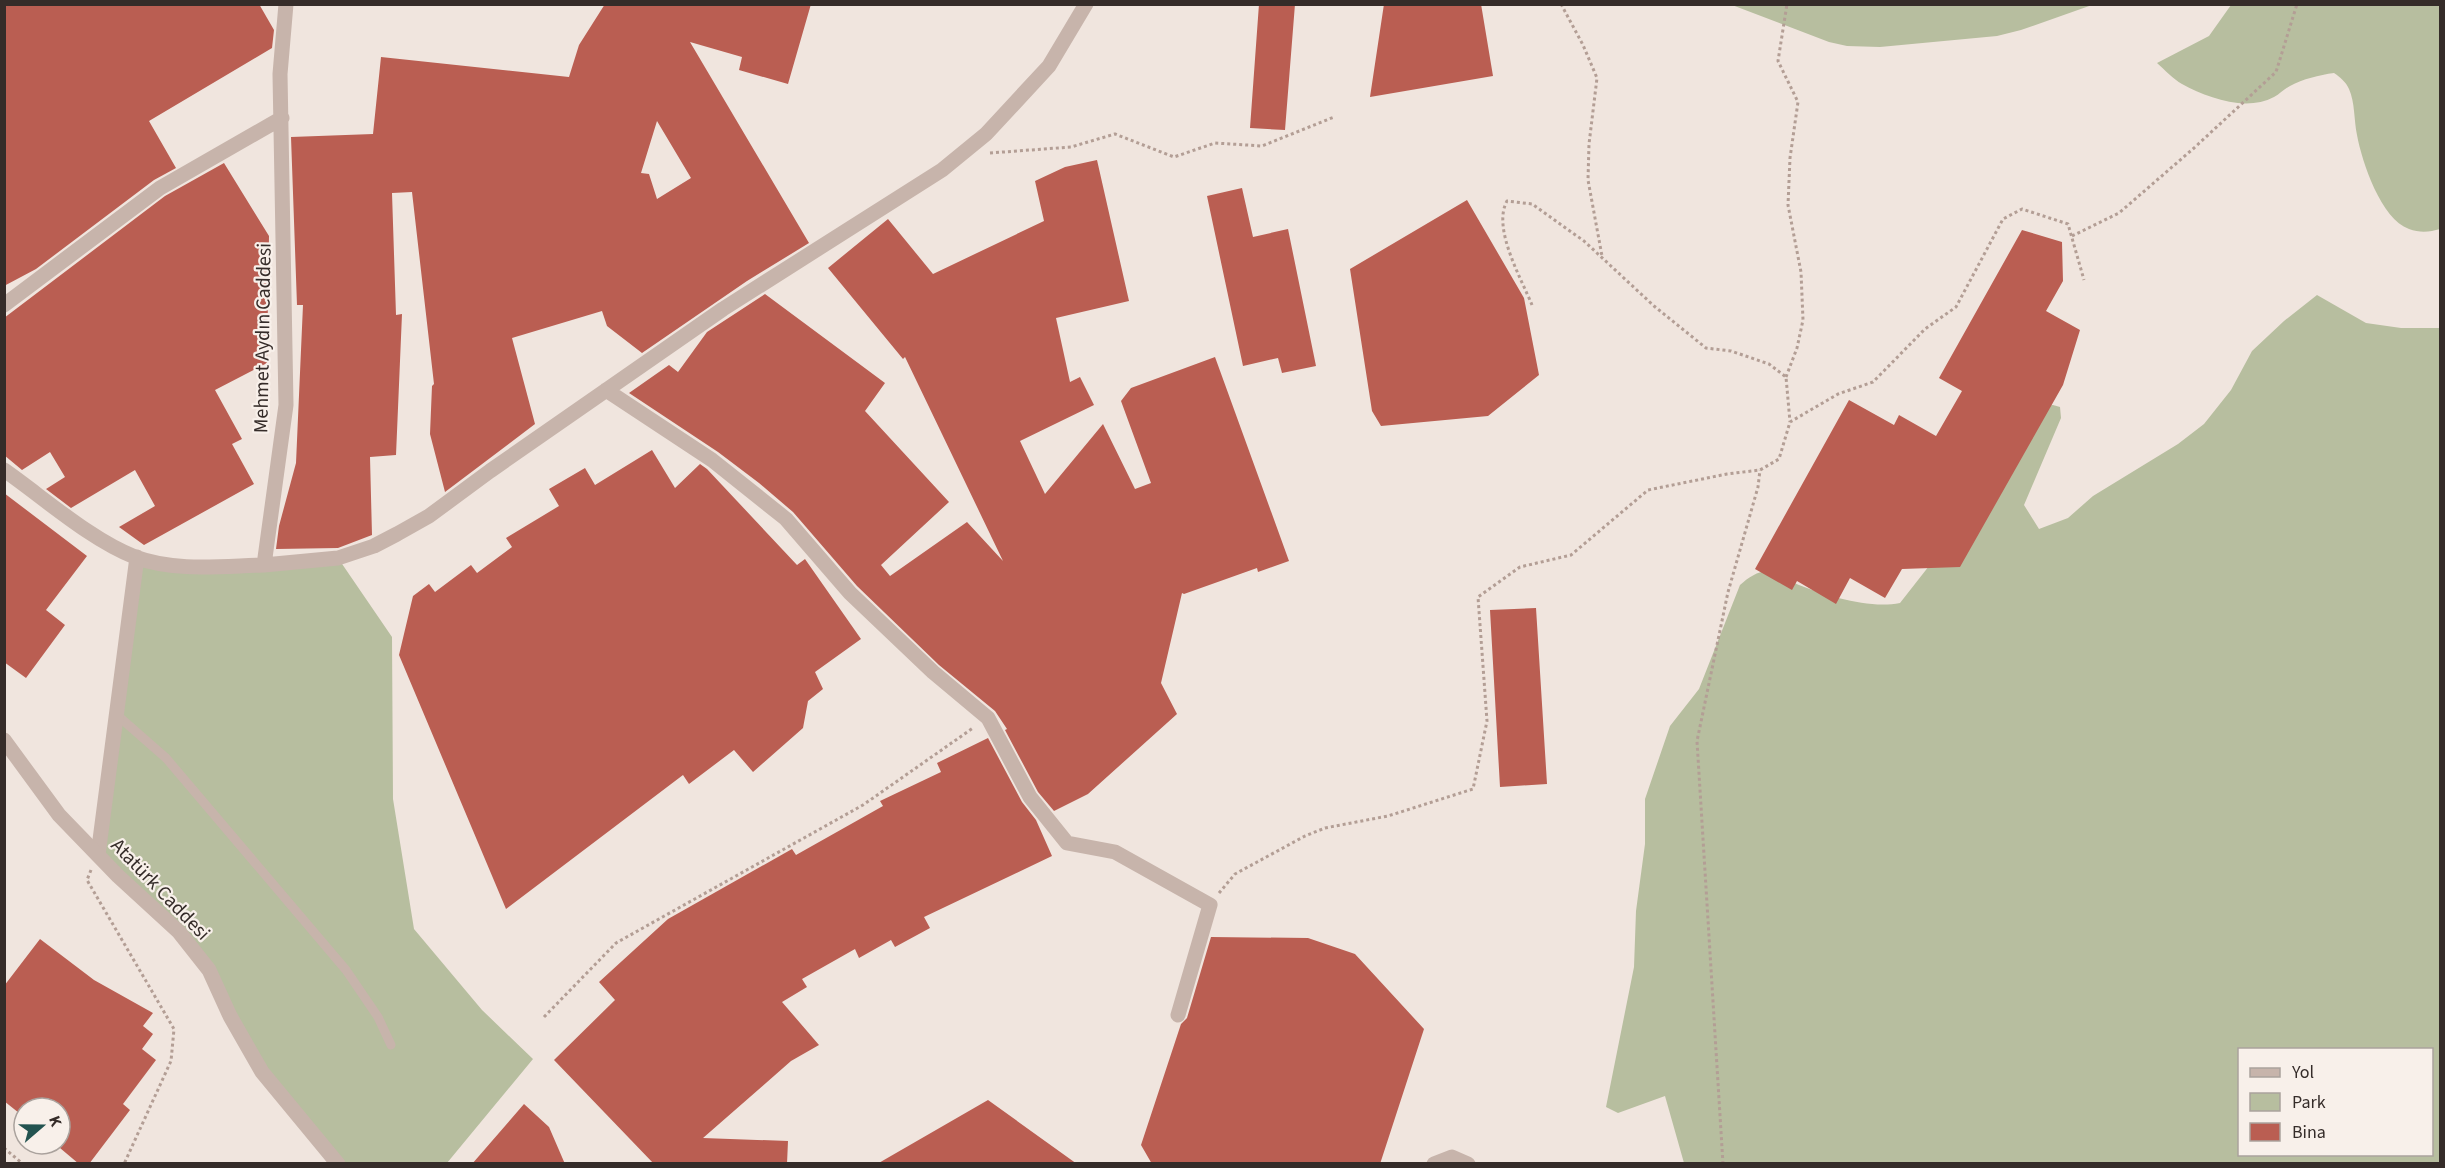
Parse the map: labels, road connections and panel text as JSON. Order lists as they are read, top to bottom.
{
  "streets": {
    "street": ["Mehmet Aydın Caddesi", "Atatürk Caddesi"]
  },
  "legend": ["Yol", "Park", "Bina"],
  "north": "right"
}
